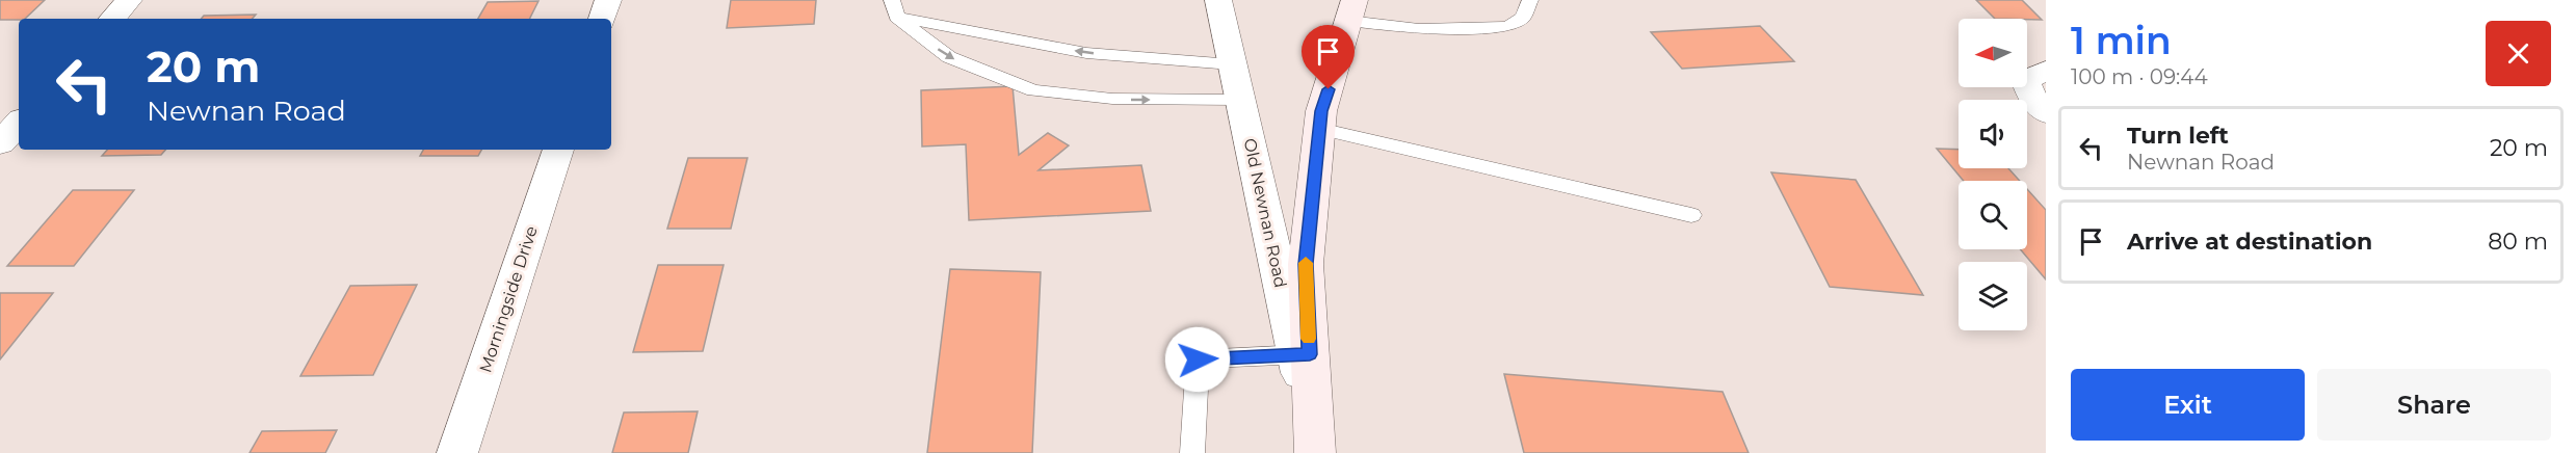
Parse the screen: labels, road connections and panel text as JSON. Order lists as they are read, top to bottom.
{
  "streets": {
    "street": ["Old Newnan Road", "Morningside Drive"]
  },
  "north": "left",
  "page": {
    "heading": ["1 min", "100 m · 09:44"],
    "turn": ["20 m", "Newnan Road"],
    "list": [
      {
        "name": "Turn left",
        "note": "Newnan Road",
        "value": "20 m"
      },
      {
        "name": "Arrive at destination",
        "value": "80 m"
      }
    ],
    "buttons": ["Exit", "Share"]
  }
}
